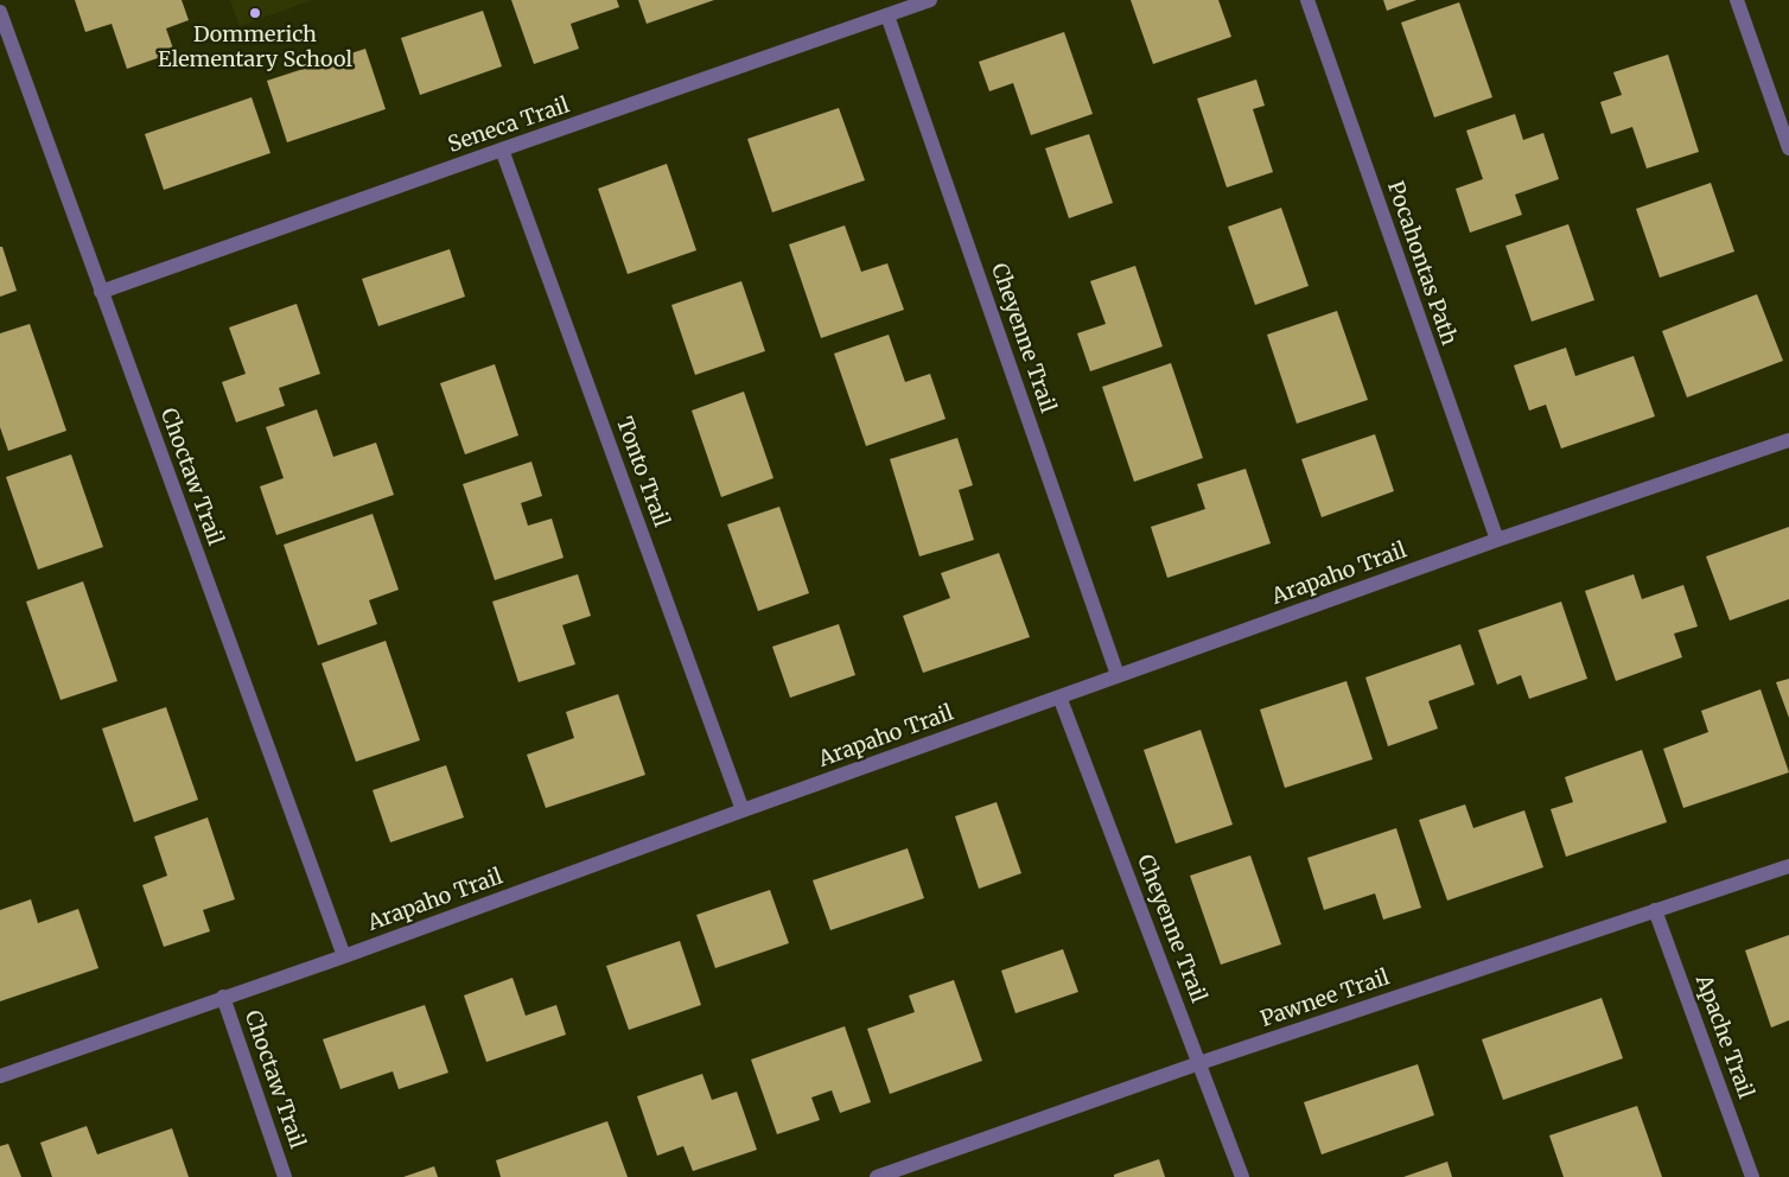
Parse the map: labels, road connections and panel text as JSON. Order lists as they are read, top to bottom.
{
  "streets": {
    "street": [
      "Seneca Trail",
      "Pocahontas Path",
      "Cheyenne Trail",
      "Tonto Trail",
      "Choctaw Trail",
      "Arapaho Trail",
      "Pawnee Trail",
      "Apache Trail"
    ]
  },
  "crossings": [
    ["Seneca Trail", "Cheyenne Trail"],
    ["Seneca Trail", "Tonto Trail"],
    ["Seneca Trail", "Choctaw Trail"],
    ["Pocahontas Path", "Arapaho Trail"],
    ["Cheyenne Trail", "Arapaho Trail"],
    ["Cheyenne Trail", "Pawnee Trail"],
    ["Tonto Trail", "Arapaho Trail"],
    ["Choctaw Trail", "Arapaho Trail"],
    ["Pawnee Trail", "Apache Trail"]
  ],
  "places": ["Dommerich Elementary School"]
}
